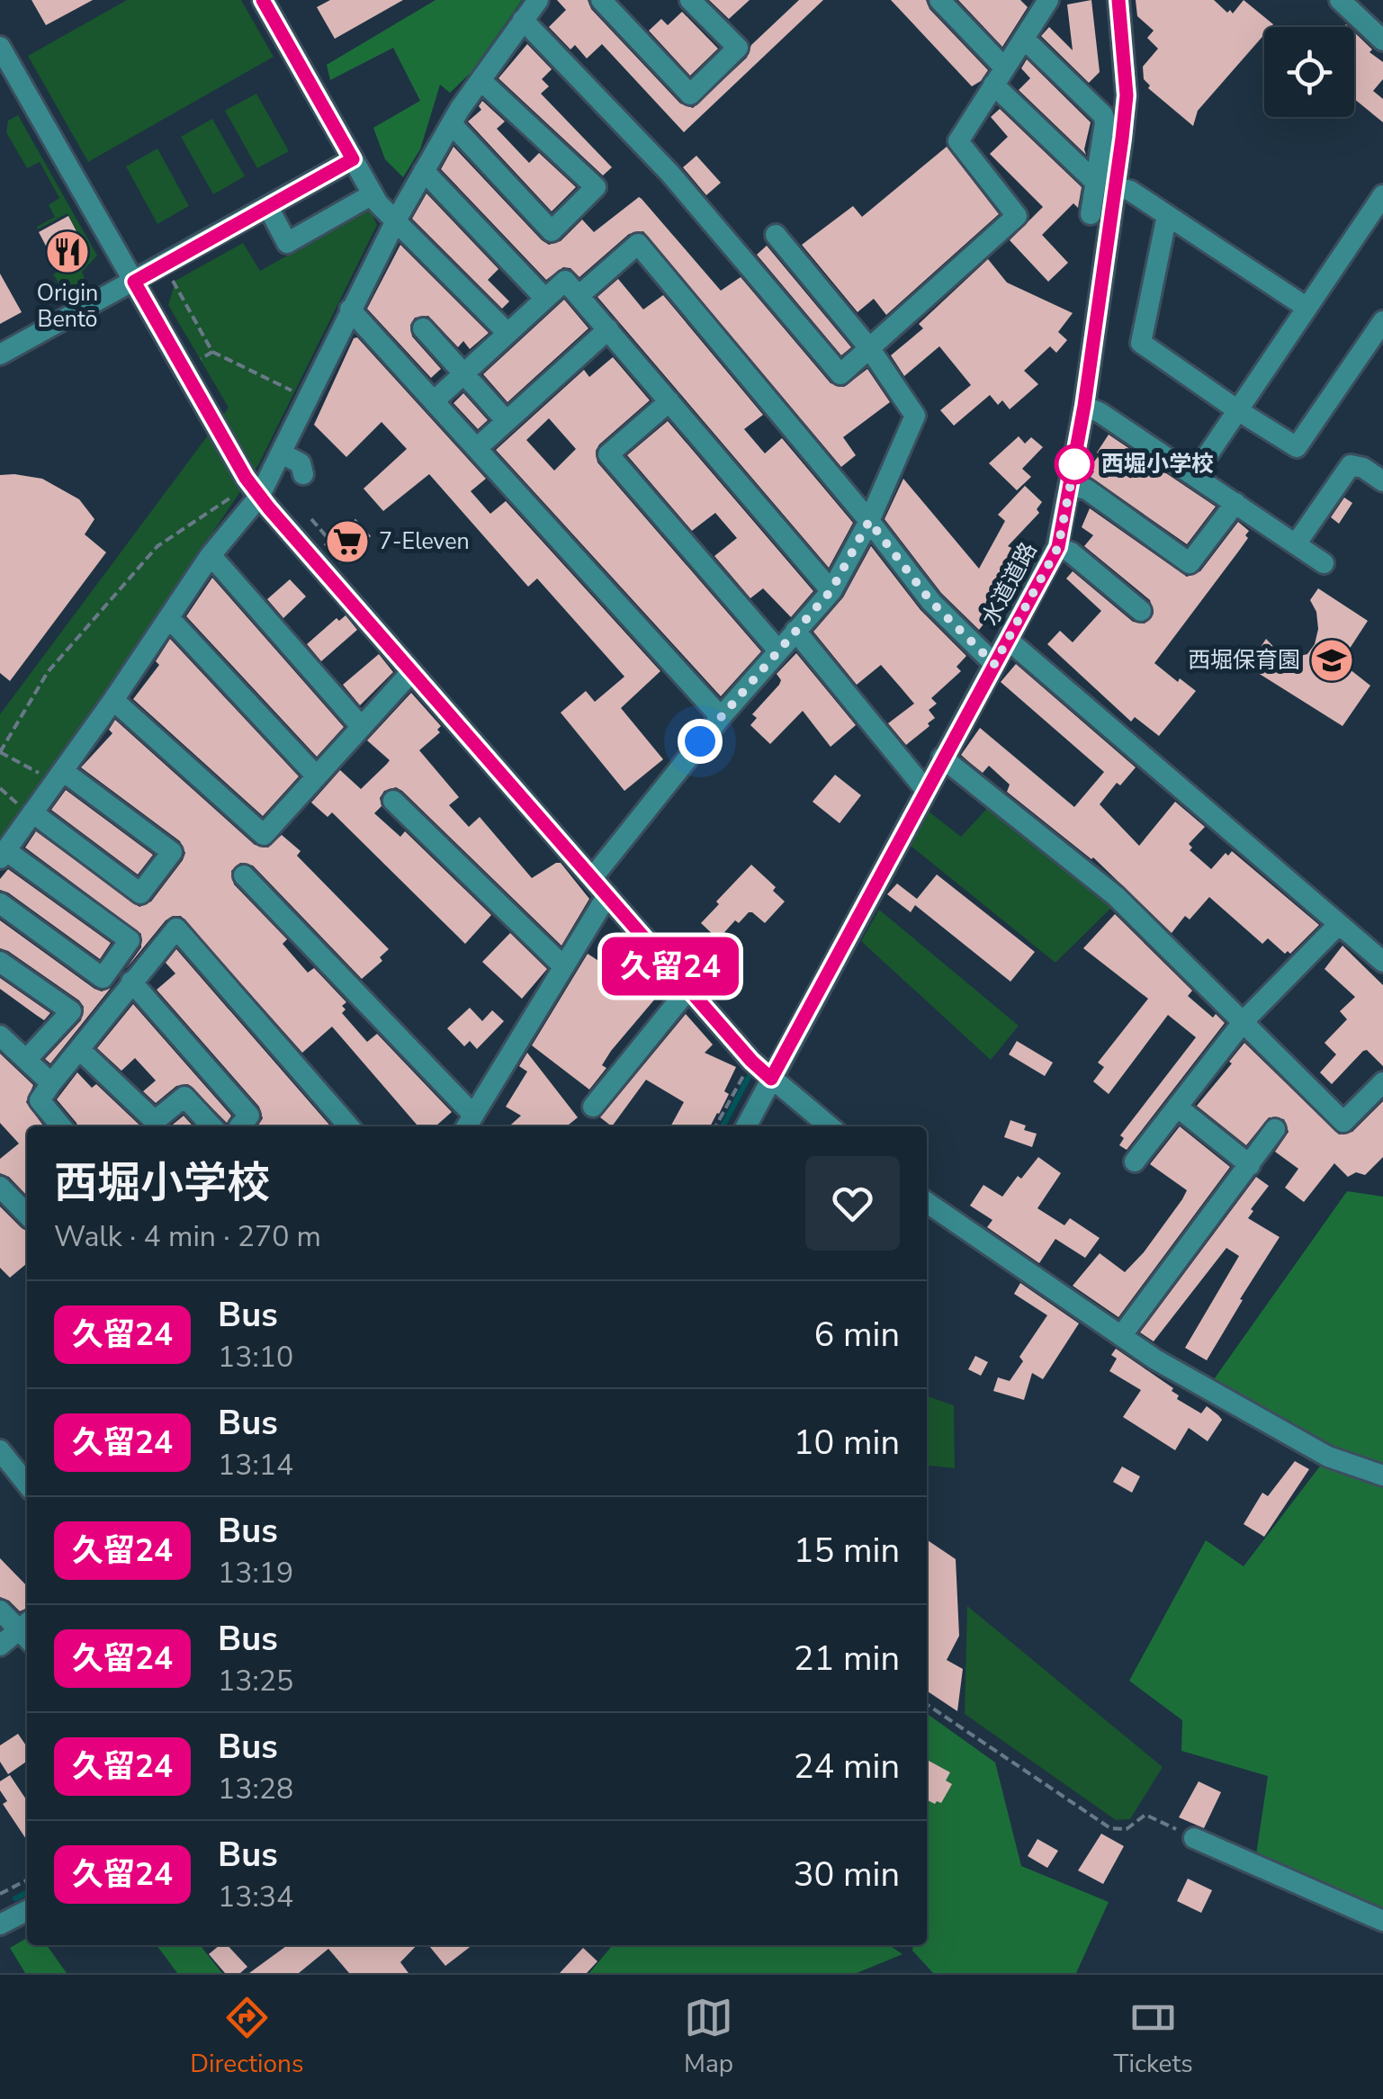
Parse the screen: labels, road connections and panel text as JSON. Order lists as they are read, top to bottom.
{
  "streets": {
    "street": ["水道道路"]
  },
  "places": {
    "restaurant": ["Origin Bentō"],
    "other": ["西堀小学校"],
    "supermarket": ["7-Eleven"],
    "school or university": ["西堀保育園"]
  },
  "lines": ["bus line 久留24"],
  "page": {
    "on_map": "久留24",
    "heading": ["西堀小学校", "Walk · 4 min · 270 m"],
    "list": [
      {
        "mark": "久留24",
        "name": "Bus",
        "note": "13:10",
        "value": "6 min"
      },
      {
        "mark": "久留24",
        "name": "Bus",
        "note": "13:14",
        "value": "10 min"
      },
      {
        "mark": "久留24",
        "name": "Bus",
        "note": "13:19",
        "value": "15 min"
      },
      {
        "mark": "久留24",
        "name": "Bus",
        "note": "13:25",
        "value": "21 min"
      },
      {
        "mark": "久留24",
        "name": "Bus",
        "note": "13:28",
        "value": "24 min"
      },
      {
        "mark": "久留24",
        "name": "Bus",
        "note": "13:34",
        "value": "30 min"
      }
    ],
    "tabs": ["Directions", "Map", "Tickets"]
  }
}
